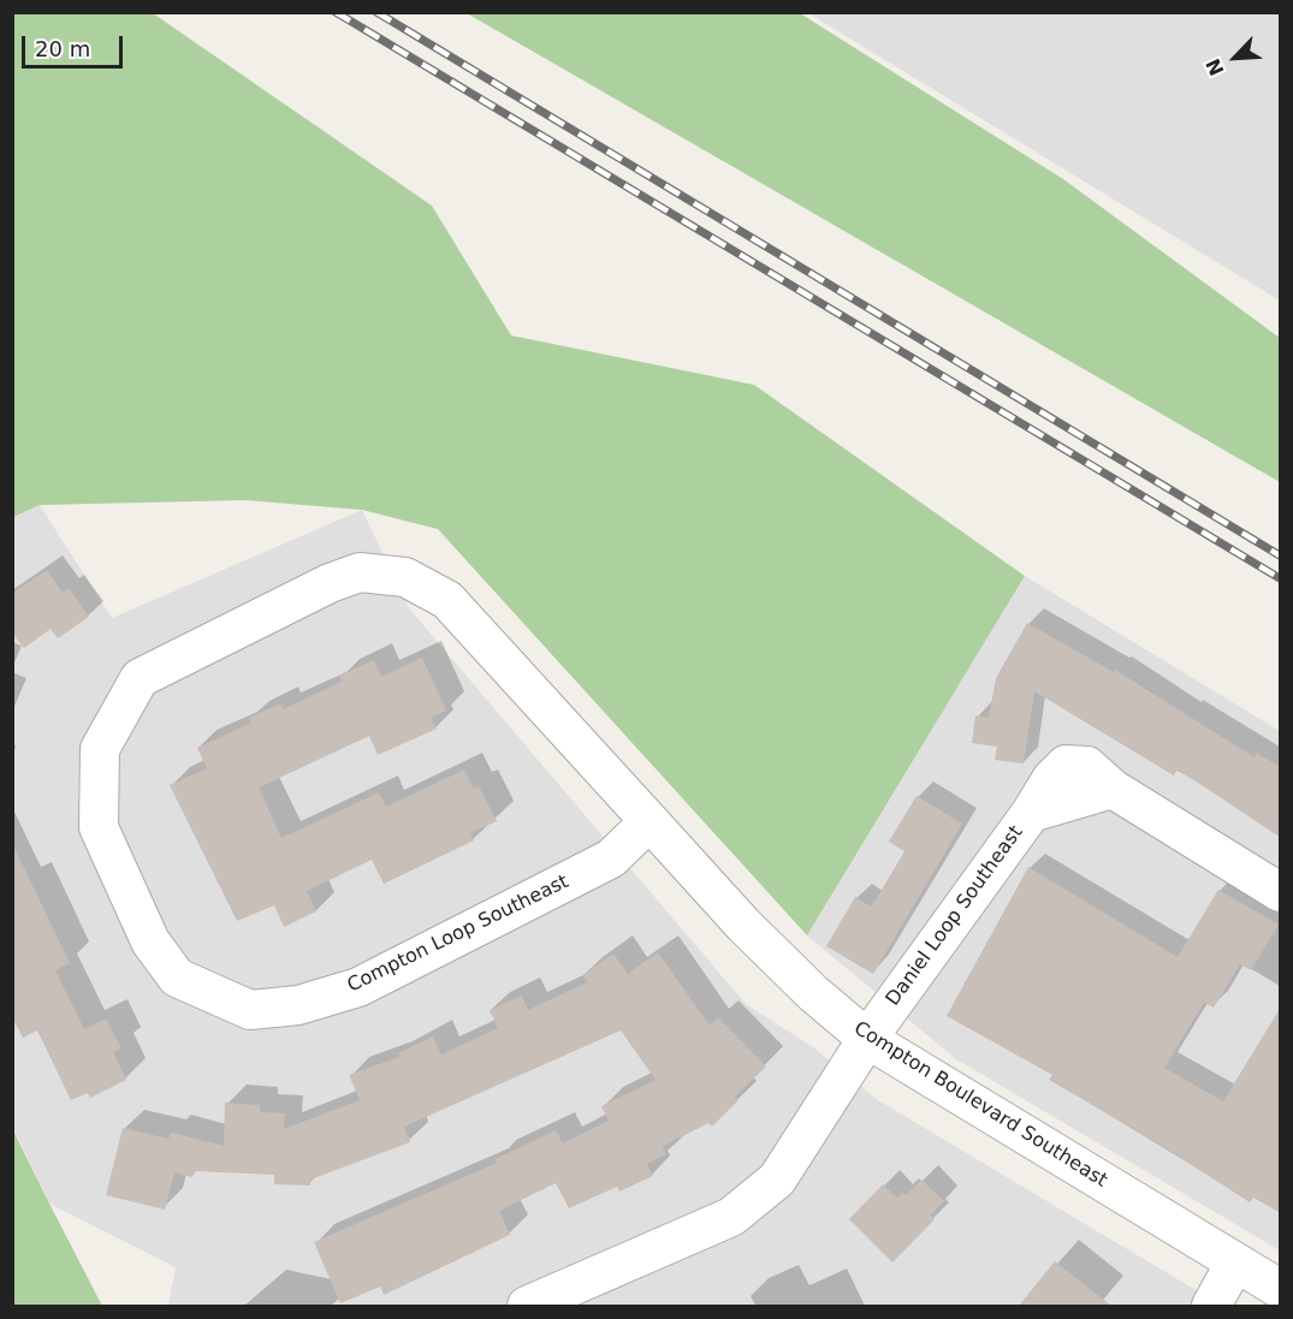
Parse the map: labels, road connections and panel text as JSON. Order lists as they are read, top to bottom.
{
  "streets": {
    "street": ["Daniel Loop Southeast", "Compton Loop Southeast", "Compton Boulevard Southeast"]
  },
  "crossings": [
    ["Daniel Loop Southeast", "Compton Boulevard Southeast"],
    ["Compton Loop Southeast", "Compton Boulevard Southeast"]
  ],
  "scale_bar": "20 m",
  "north": "bottom left"
}
